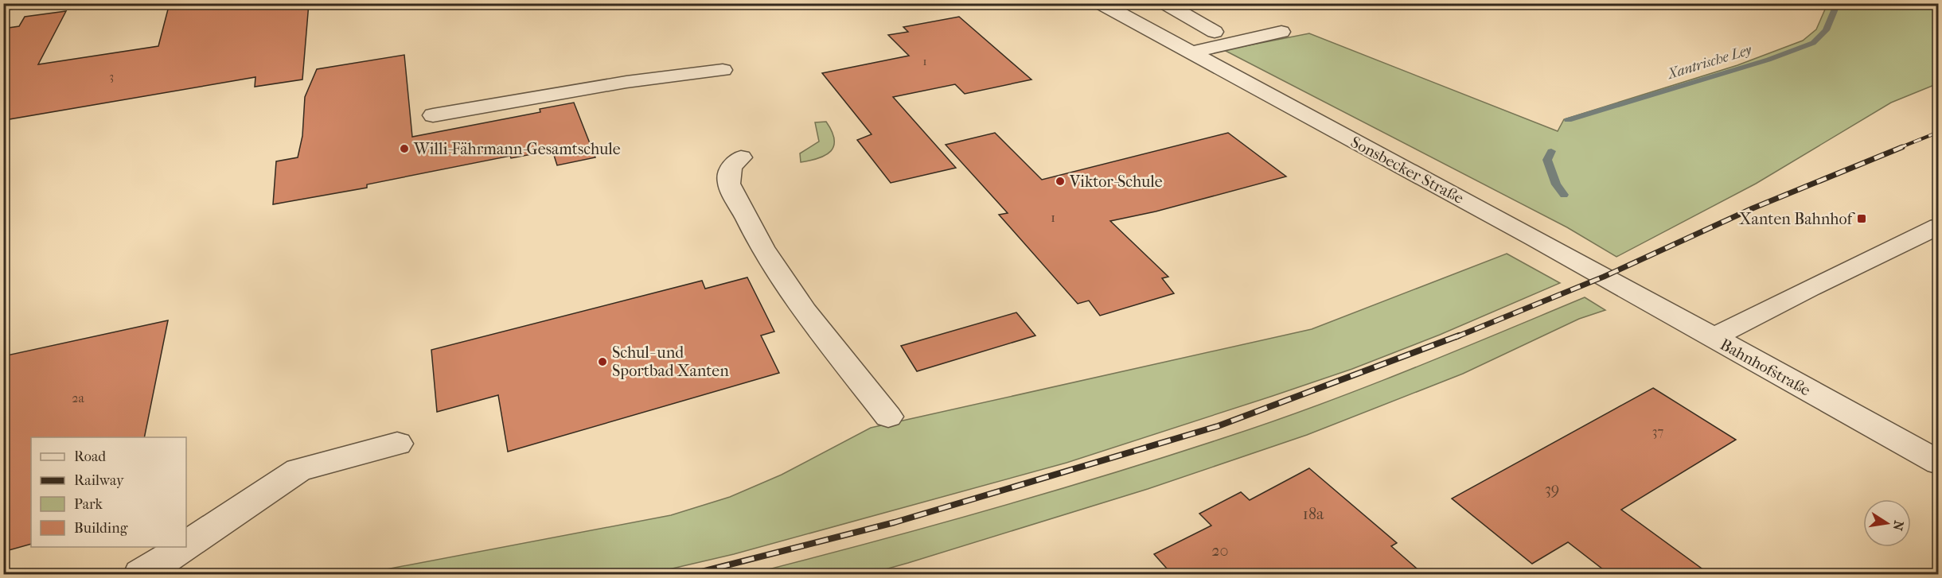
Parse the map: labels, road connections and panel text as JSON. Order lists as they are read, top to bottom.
{
  "streets": {
    "street": ["Sonsbecker Straße", "Bahnhofstraße"]
  },
  "crossings": [
    ["Sonsbecker Straße", "Bahnhofstraße"]
  ],
  "water": ["Xantrische Ley"],
  "places": {
    "other": ["Willi-Fährmann-Gesamtschule", "Viktor-Schule", "Schul- und Sportbad Xanten"],
    "transit": ["Xanten Bahnhof"]
  },
  "house_numbers": [
    "1",
    "3",
    "1",
    "2a",
    "37",
    "39",
    "18a",
    "20"
  ],
  "legend": [
    "Road",
    "Railway",
    "Park",
    "Building"
  ],
  "north": "right"
}
